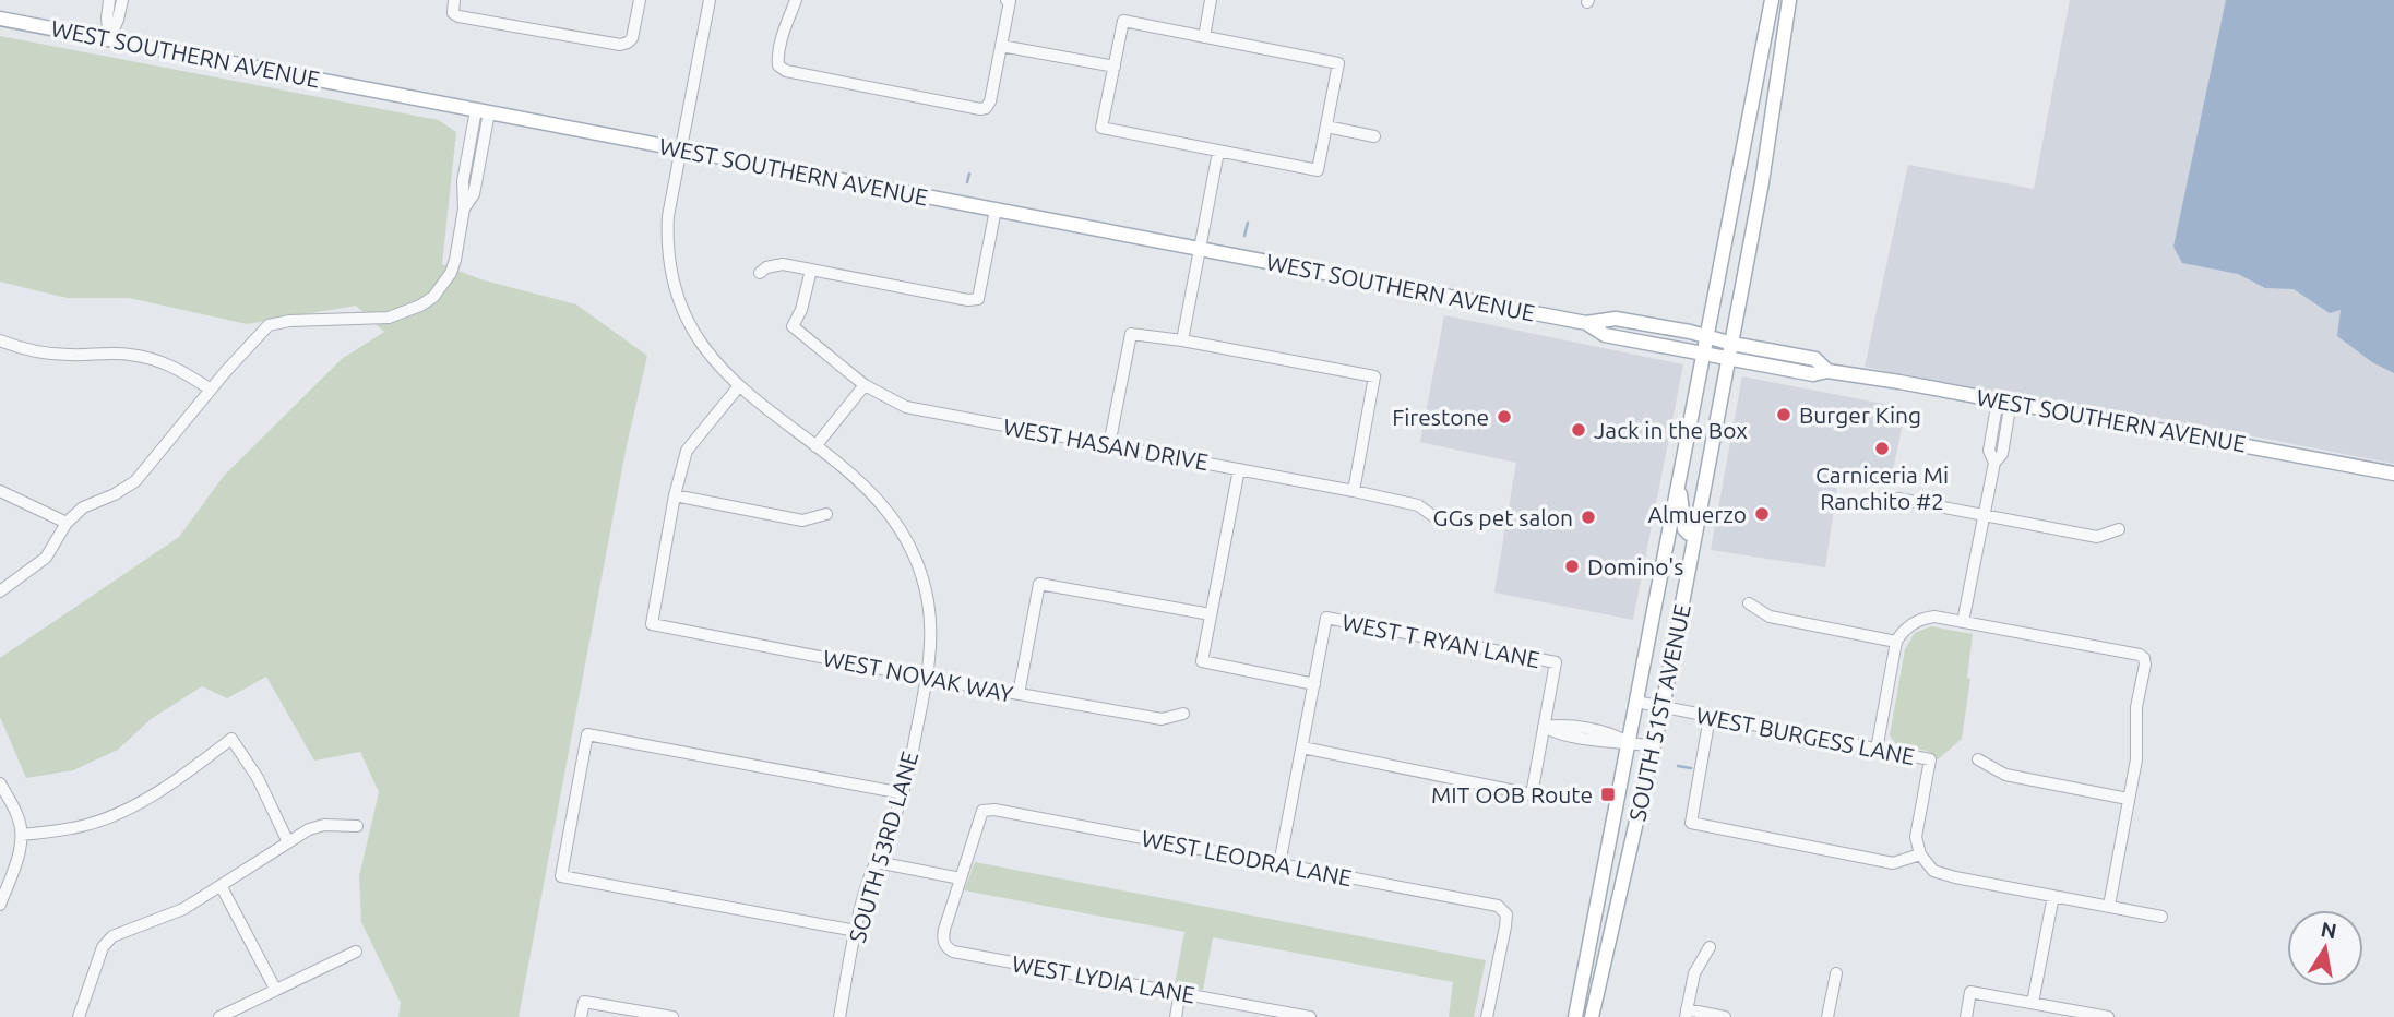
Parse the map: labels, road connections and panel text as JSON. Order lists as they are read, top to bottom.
{
  "streets": {
    "main road": ["WEST SOUTHERN AVENUE", "SOUTH 51ST AVENUE"],
    "street": [
      "WEST HASAN DRIVE",
      "WEST T RYAN LANE",
      "WEST NOVAK WAY",
      "WEST BURGESS LANE",
      "SOUTH 53RD LANE",
      "WEST LEODRA LANE",
      "WEST LYDIA LANE"
    ]
  },
  "crossings": [
    ["WEST SOUTHERN AVENUE", "SOUTH 51ST AVENUE"],
    ["WEST SOUTHERN AVENUE", "SOUTH 53RD LANE"],
    ["WEST NOVAK WAY", "SOUTH 53RD LANE"],
    ["SOUTH 51ST AVENUE", "WEST BURGESS LANE"],
    ["WEST LEODRA LANE", "WEST LYDIA LANE"]
  ],
  "places": {
    "other": [
      "Burger King",
      "Firestone",
      "Jack in the Box",
      "Carniceria Mi Ranchito #2",
      "Almuerzo",
      "GGs pet salon",
      "Domino's"
    ],
    "transit": ["MIT OOB Route"]
  },
  "north": "top"
}
